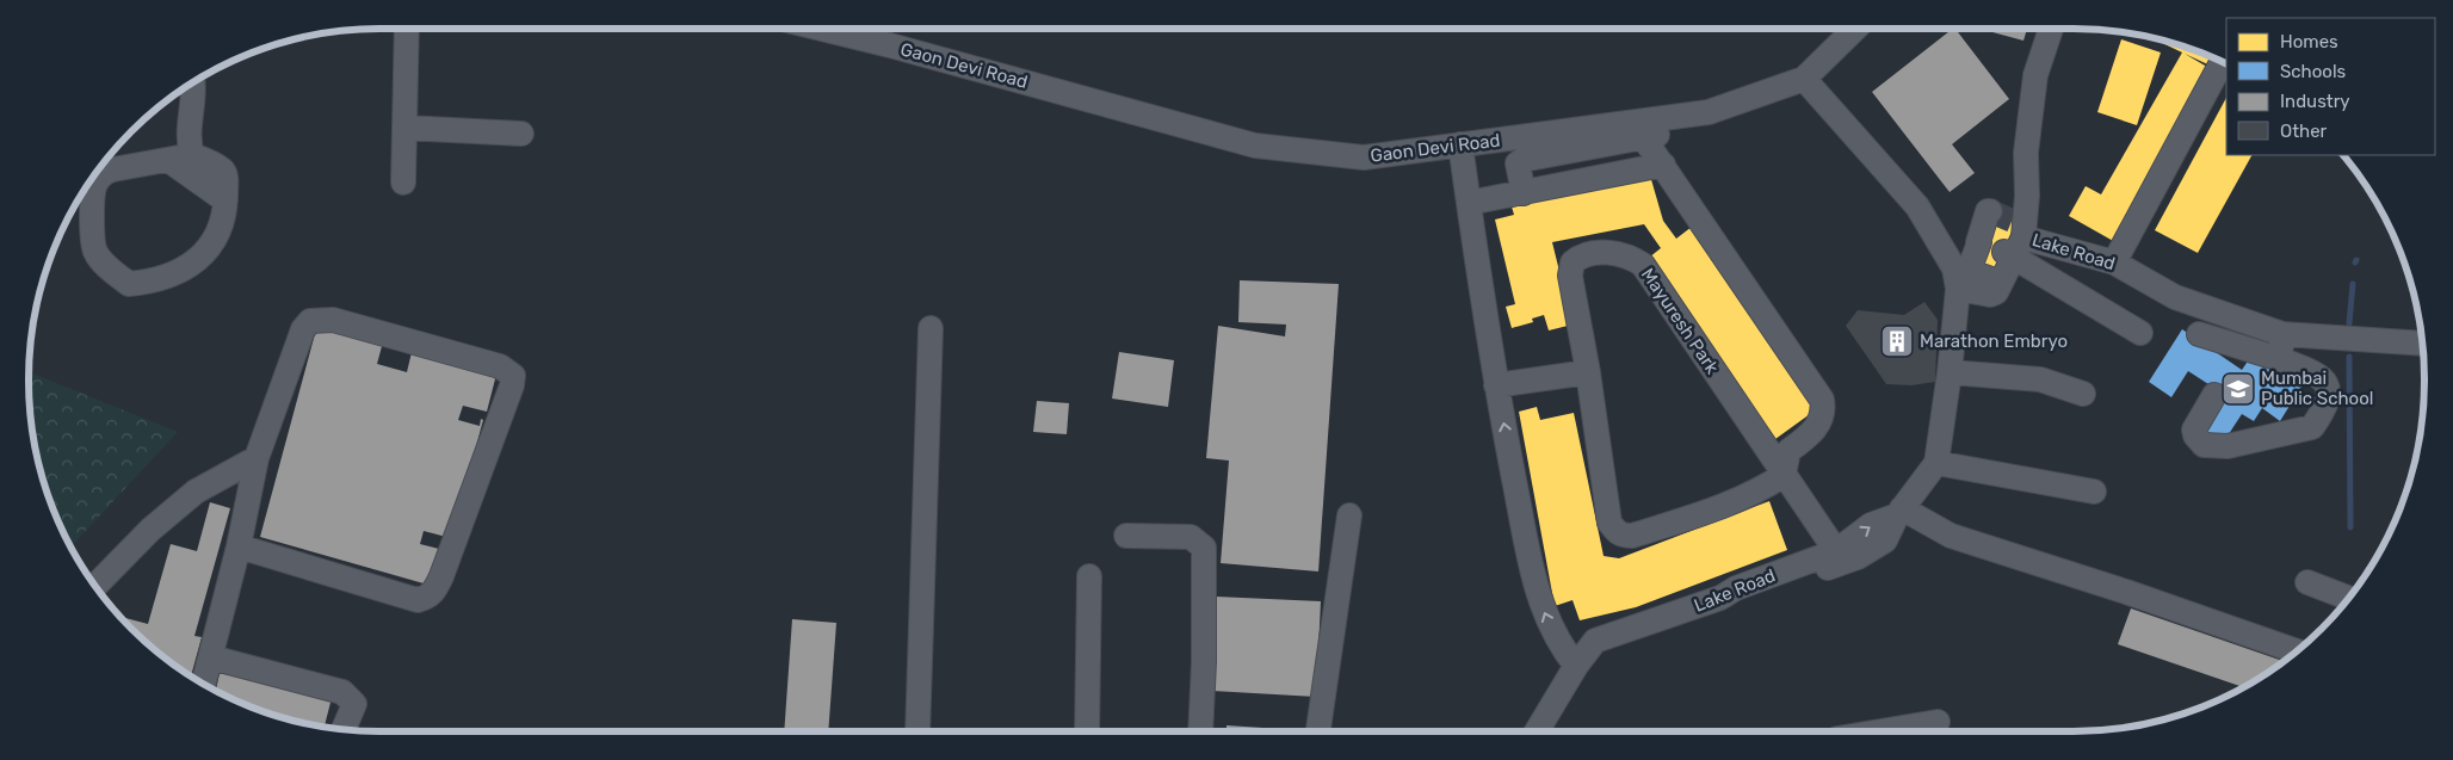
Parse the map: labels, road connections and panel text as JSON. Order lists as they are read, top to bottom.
{
  "streets": {
    "street": ["Gaon Devi Road", "Lake Road", "Mayuresh Park"]
  },
  "places": {
    "building": ["Marathon Embryo"],
    "school or university": ["Mumbai Public School"]
  },
  "legend": [
    "Homes",
    "Schools",
    "Industry",
    "Other"
  ]
}
